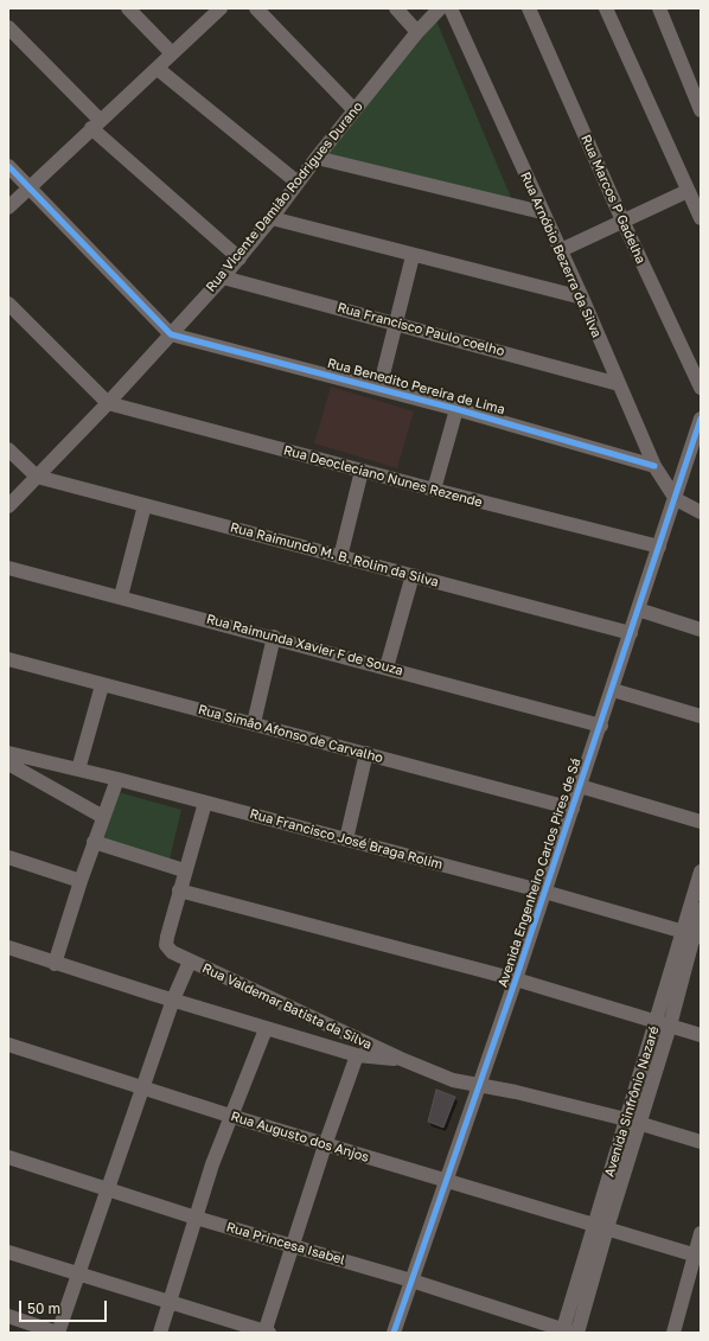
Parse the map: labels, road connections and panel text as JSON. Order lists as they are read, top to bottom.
{
  "streets": {
    "street": [
      "Rua Vicente Damião Rodrigues Durano",
      "Rua Marcos P Gadelha",
      "Rua Arnóbio Bezerra da Silva",
      "Rua Francisco Paulo coelho",
      "Rua Benedito Pereira de Lima",
      "Rua Deocleciano Nunes Rezende",
      "Rua Raimundo M. B. Rolim da Silva",
      "Rua Raimunda Xavier F de Souza",
      "Rua Simão Afonso de Carvalho",
      "Rua Francisco José Braga Rolim",
      "Avenida Engenheiro Carlos Pires de Sá",
      "Rua Valdemar Batista da Silva",
      "Avenida Sinfrônio Nazaré",
      "Rua Augusto dos Anjos",
      "Rua Princesa Isabel"
    ]
  },
  "crossings": [
    ["Rua Vicente Damião Rodrigues Durano", "Rua Francisco Paulo coelho"],
    ["Rua Vicente Damião Rodrigues Durano", "Rua Benedito Pereira de Lima"],
    ["Rua Vicente Damião Rodrigues Durano", "Rua Deocleciano Nunes Rezende"],
    ["Rua Vicente Damião Rodrigues Durano", "Rua Raimundo M. B. Rolim da Silva"],
    ["Rua Arnóbio Bezerra da Silva", "Rua Francisco Paulo coelho"],
    ["Rua Arnóbio Bezerra da Silva", "Rua Benedito Pereira de Lima"],
    ["Rua Arnóbio Bezerra da Silva", "Avenida Engenheiro Carlos Pires de Sá"],
    ["Rua Deocleciano Nunes Rezende", "Avenida Engenheiro Carlos Pires de Sá"],
    ["Rua Raimundo M. B. Rolim da Silva", "Avenida Engenheiro Carlos Pires de Sá"],
    ["Rua Raimunda Xavier F de Souza", "Avenida Engenheiro Carlos Pires de Sá"],
    ["Rua Simão Afonso de Carvalho", "Avenida Engenheiro Carlos Pires de Sá"],
    ["Rua Francisco José Braga Rolim", "Avenida Engenheiro Carlos Pires de Sá"],
    ["Rua Francisco José Braga Rolim", "Avenida Sinfrônio Nazaré"],
    ["Avenida Engenheiro Carlos Pires de Sá", "Rua Valdemar Batista da Silva"],
    ["Avenida Engenheiro Carlos Pires de Sá", "Rua Augusto dos Anjos"],
    ["Avenida Engenheiro Carlos Pires de Sá", "Rua Princesa Isabel"],
    ["Rua Valdemar Batista da Silva", "Avenida Sinfrônio Nazaré"],
    ["Rua Valdemar Batista da Silva", "Rua Augusto dos Anjos"],
    ["Rua Valdemar Batista da Silva", "Rua Princesa Isabel"],
    ["Avenida Sinfrônio Nazaré", "Rua Augusto dos Anjos"],
    ["Avenida Sinfrônio Nazaré", "Rua Princesa Isabel"]
  ],
  "scale_bar": "50 m"
}
